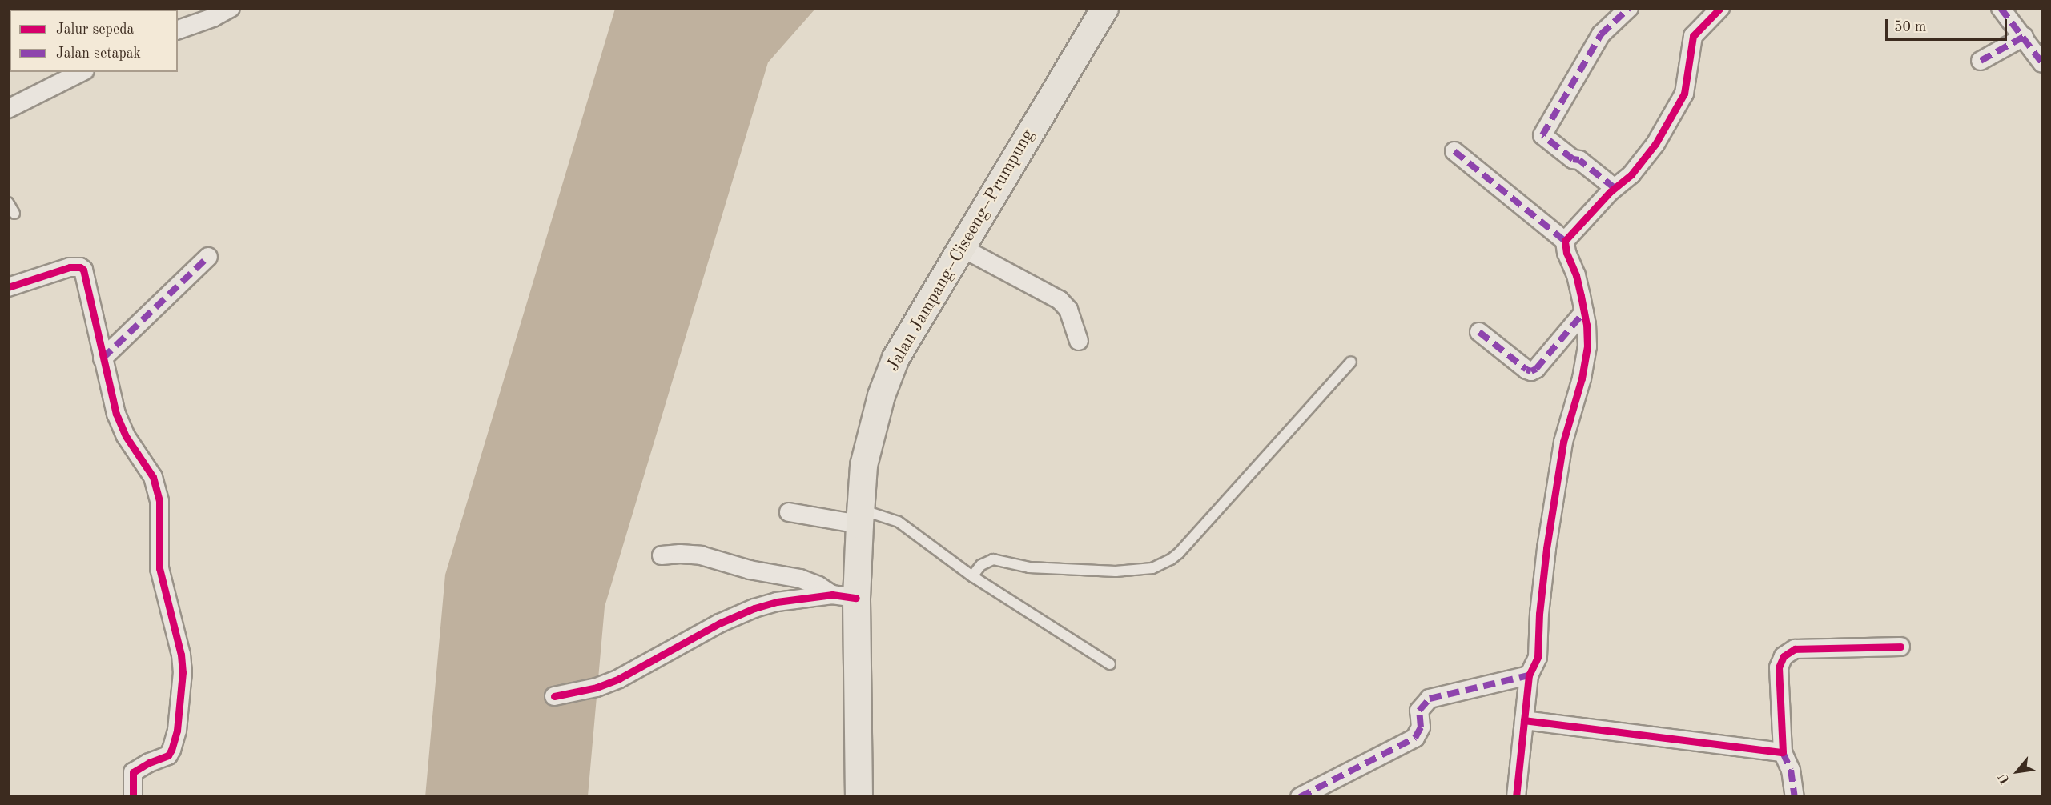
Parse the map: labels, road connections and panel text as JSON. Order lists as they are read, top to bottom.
{
  "streets": {
    "main road": ["Jalan Jampang–Ciseeng–Prumpung"]
  },
  "legend": ["Jalur sepeda", "Jalan setapak"],
  "scale_bar": "50 m",
  "north": "bottom left"
}
